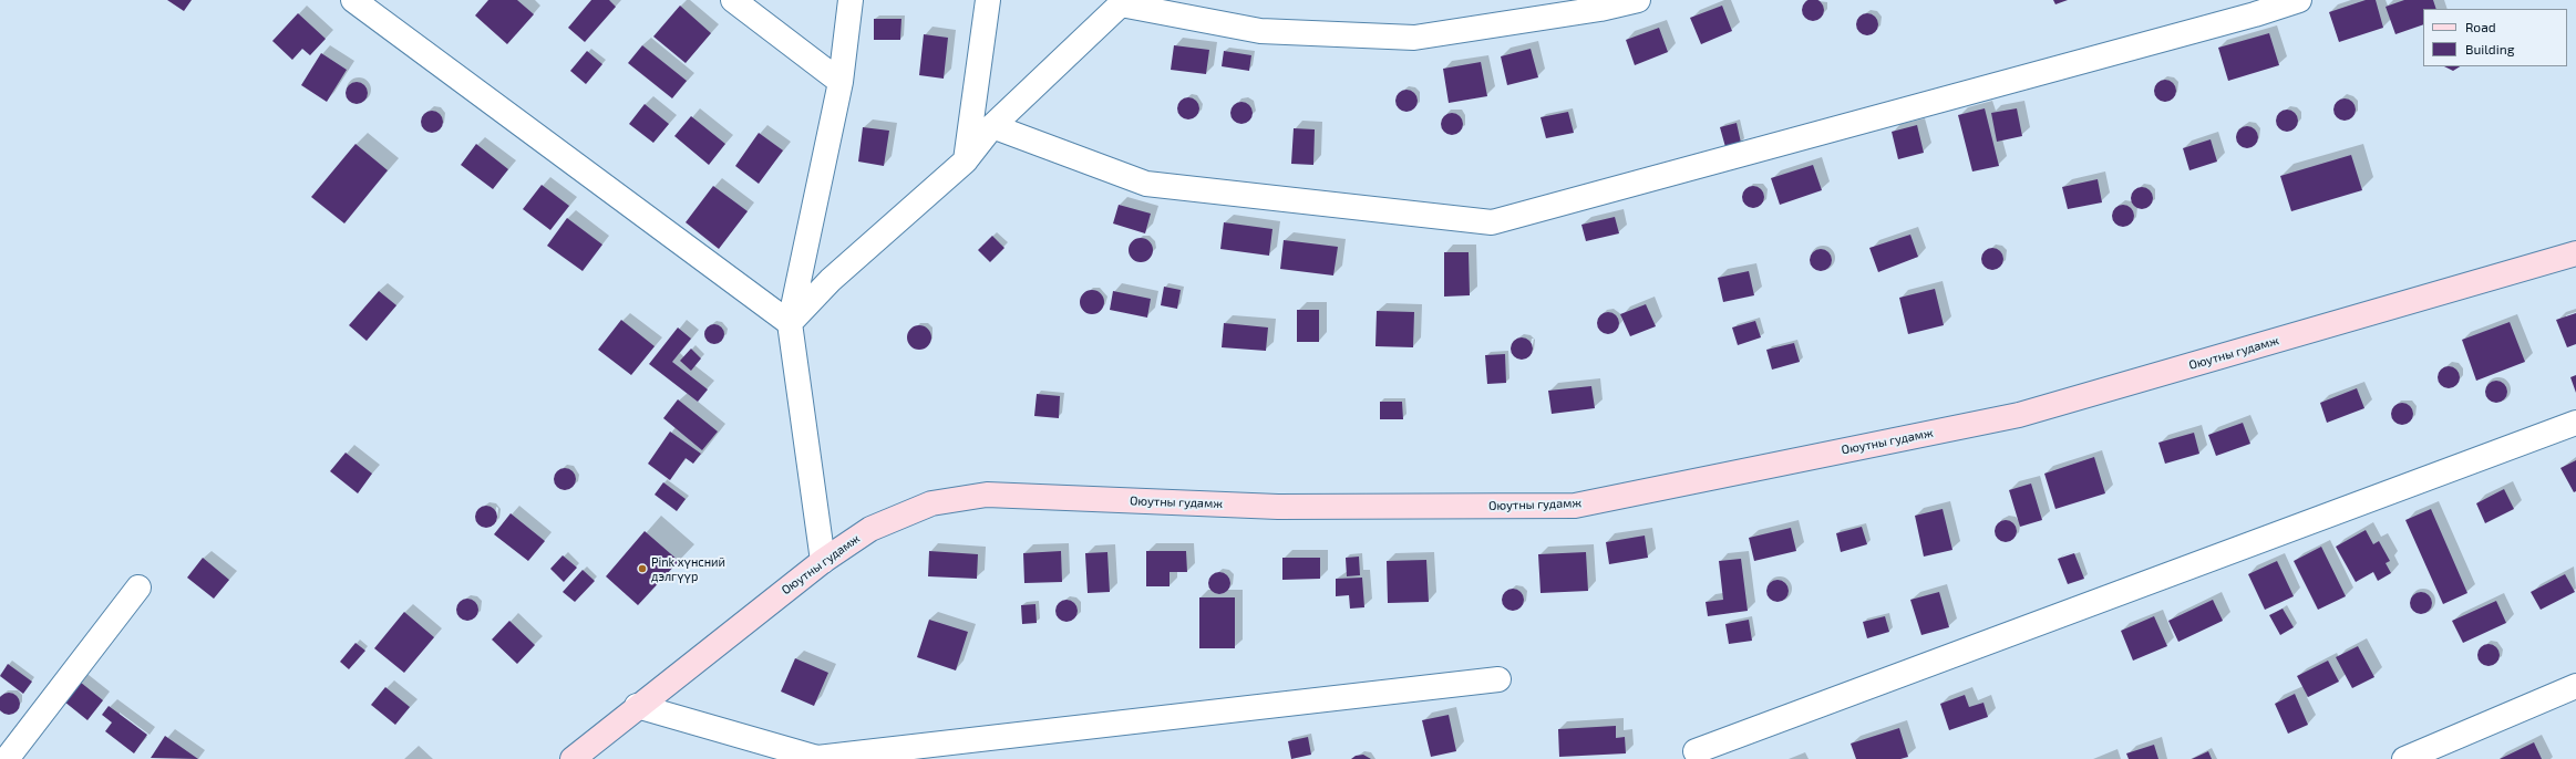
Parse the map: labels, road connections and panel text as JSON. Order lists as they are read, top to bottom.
{
  "streets": {
    "street": ["Оюутны гудамж"]
  },
  "places": ["Pink хүнсний дэлгүүр"],
  "legend": ["Road", "Building"]
}
